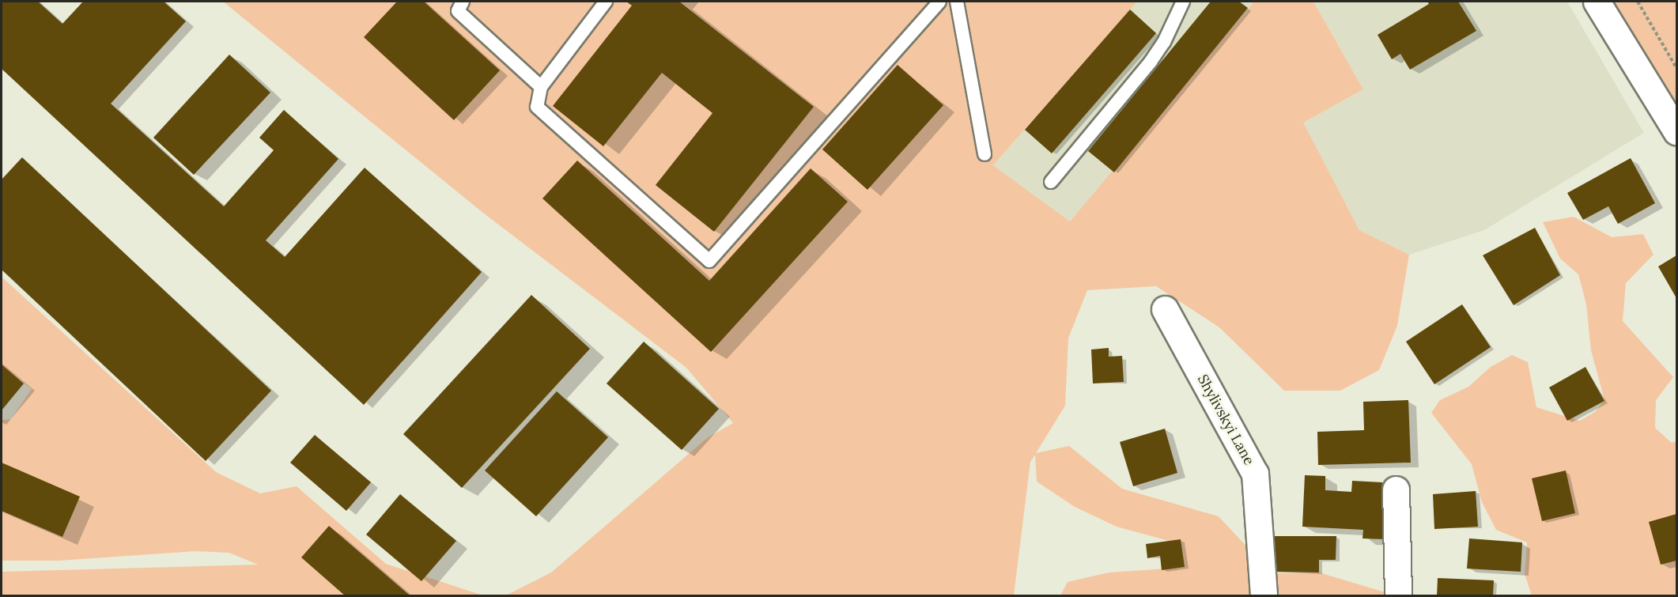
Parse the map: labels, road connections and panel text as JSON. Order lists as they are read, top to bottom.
{
  "streets": {
    "street": ["Shylivskyi Lane"]
  }
}
